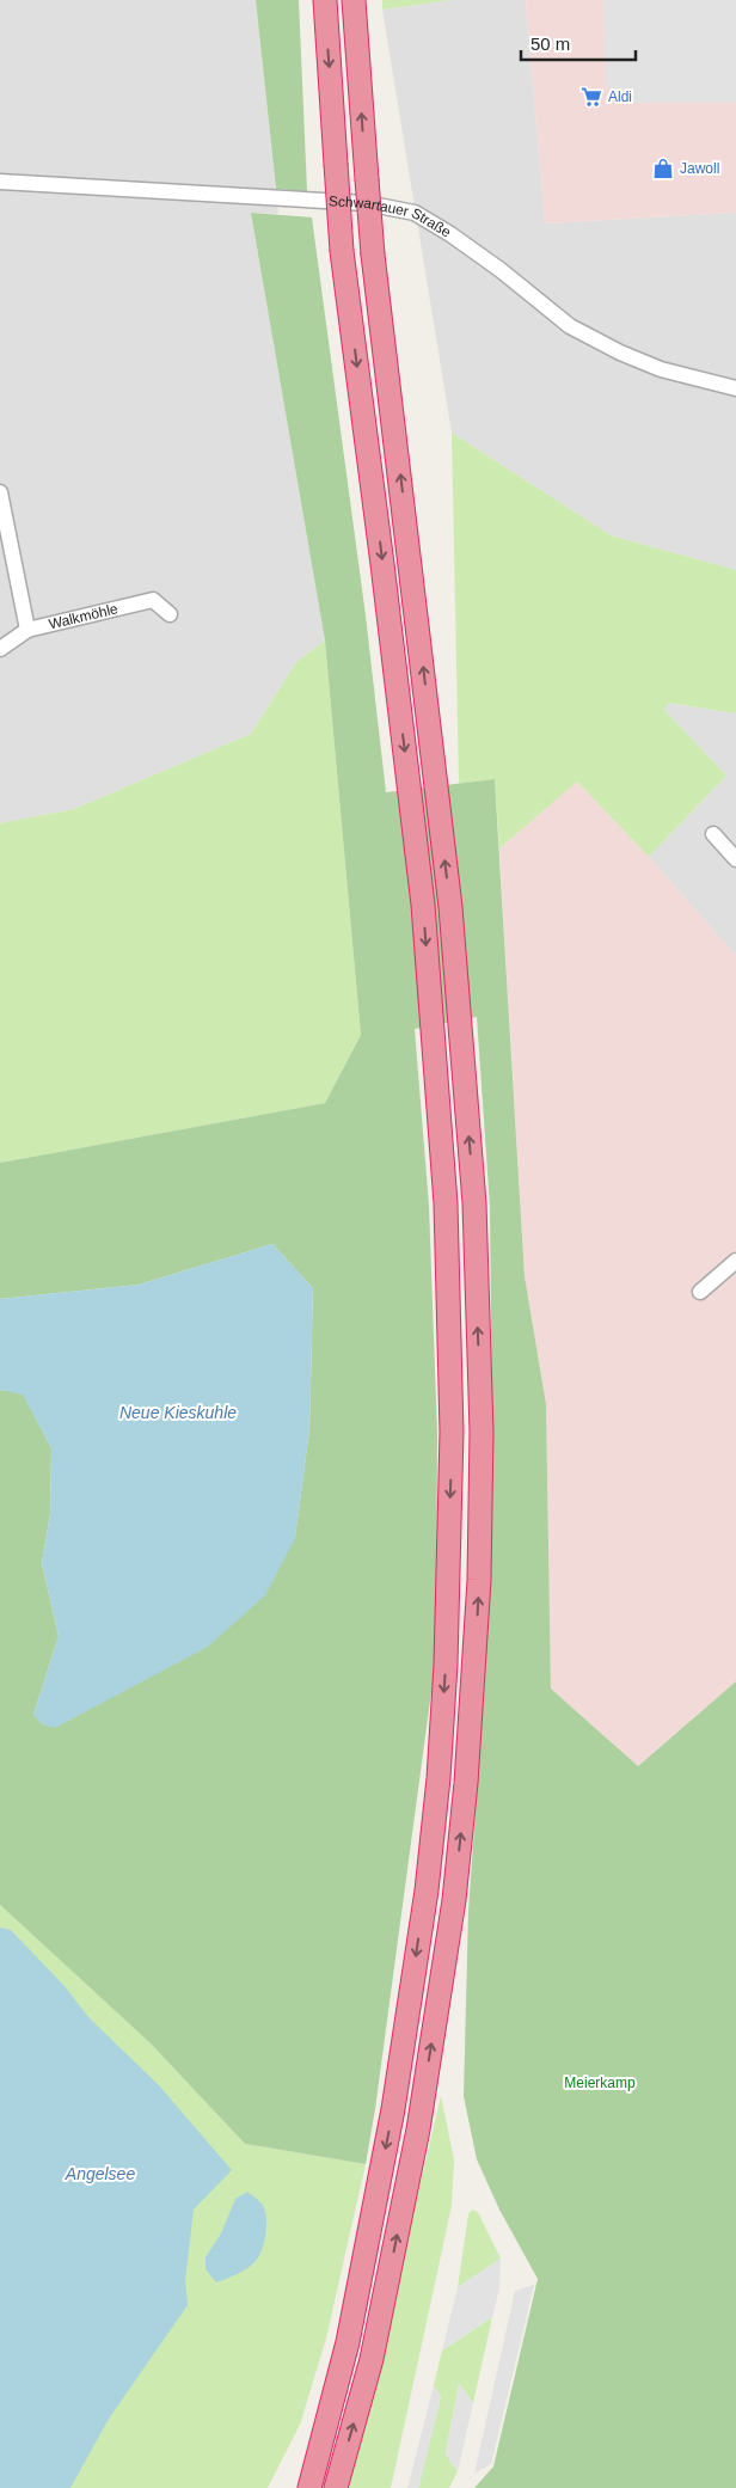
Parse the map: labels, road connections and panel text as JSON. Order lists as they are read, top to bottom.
{
  "streets": {
    "street": ["Schwartauer Straße", "Walkmöhle"]
  },
  "water": ["Neue Kieskuhle", "Angelsee"],
  "parks": ["Meierkamp"],
  "places": {
    "supermarket": ["Aldi"],
    "shop": ["Jawoll"]
  },
  "scale_bar": "50 m"
}
